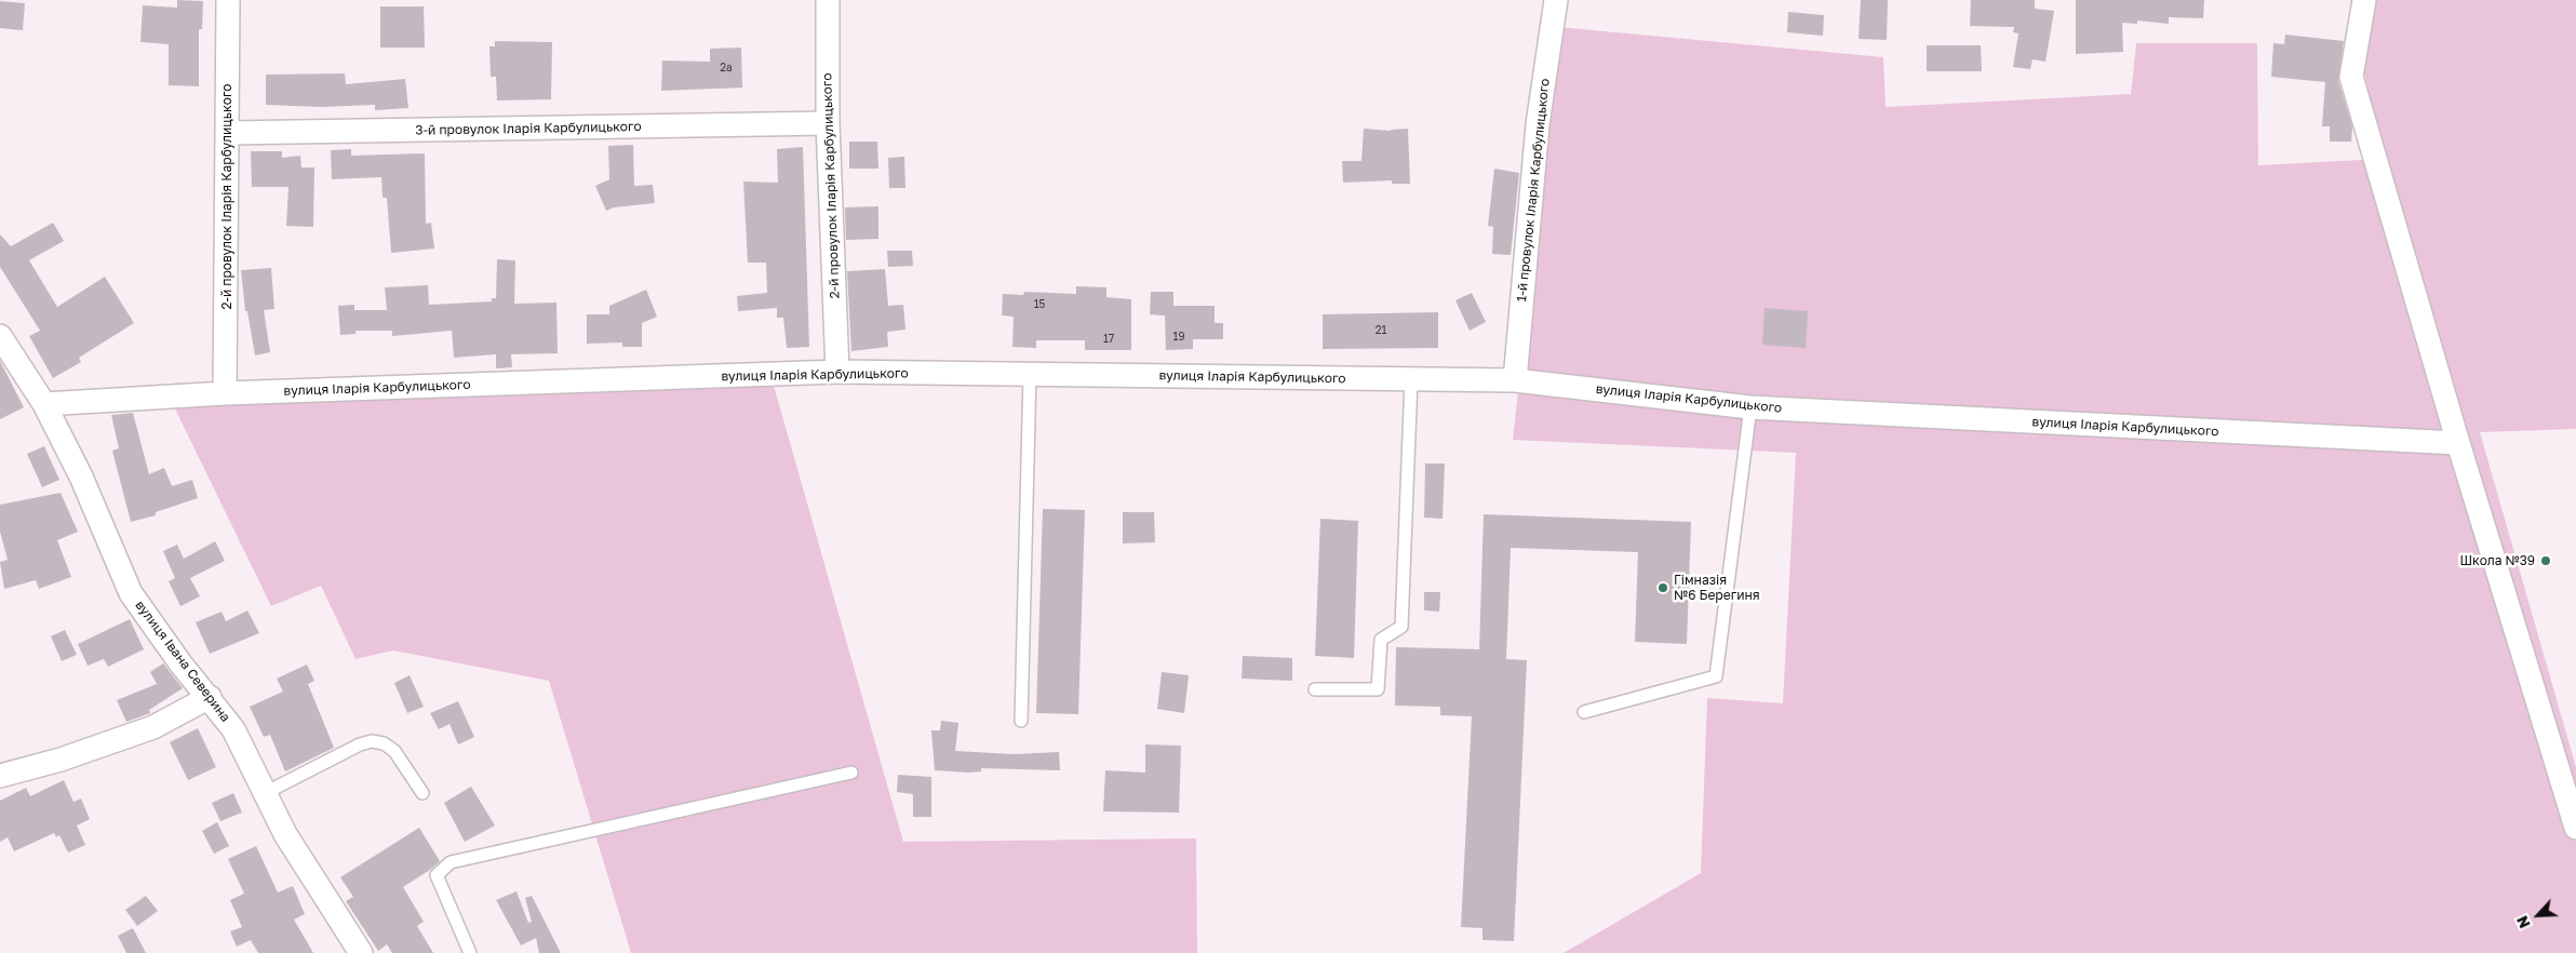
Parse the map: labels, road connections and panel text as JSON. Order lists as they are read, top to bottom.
{
  "streets": {
    "street": [
      "3-й провулок Іларія Карбулицького",
      "2-й провулок Іларія Карбулицького",
      "1-й провулок Іларія Карбулицького",
      "вулиця Іларія Карбулицького",
      "вулиця Івана Северина"
    ]
  },
  "crossings": [
    ["3-й провулок Іларія Карбулицького", "2-й провулок Іларія Карбулицького"],
    ["2-й провулок Іларія Карбулицького", "вулиця Іларія Карбулицького"],
    ["1-й провулок Іларія Карбулицького", "вулиця Іларія Карбулицького"],
    ["вулиця Іларія Карбулицького", "вулиця Івана Северина"]
  ],
  "places": ["Школа №39", "Гімназія №6 Берегиня"],
  "house_numbers": [
    "2а",
    "15",
    "21",
    "19",
    "17"
  ],
  "north": "bottom left"
}
